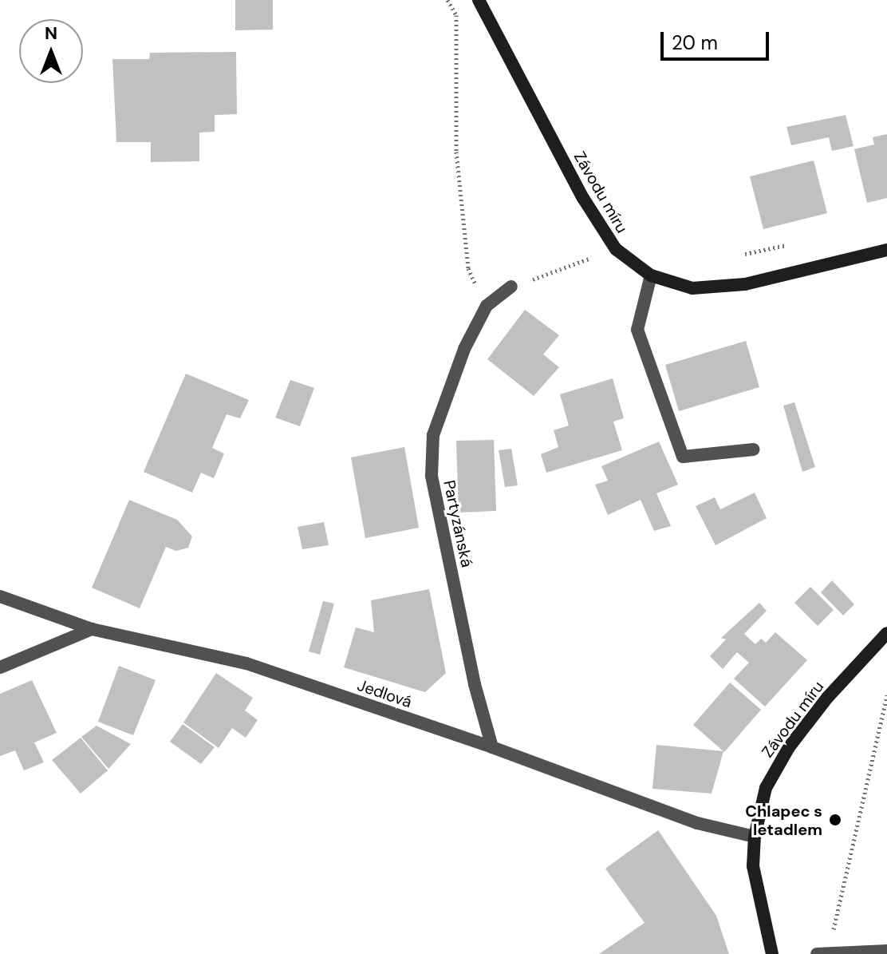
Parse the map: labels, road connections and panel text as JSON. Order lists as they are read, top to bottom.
{
  "streets": {
    "main road": ["Závodu míru"],
    "street": ["Partyzánská", "Jedlová"]
  },
  "crossings": [
    ["Závodu míru", "Jedlová"],
    ["Partyzánská", "Jedlová"]
  ],
  "places": ["Chlapec s letadlem"],
  "scale_bar": "20 m",
  "north": "top"
}
